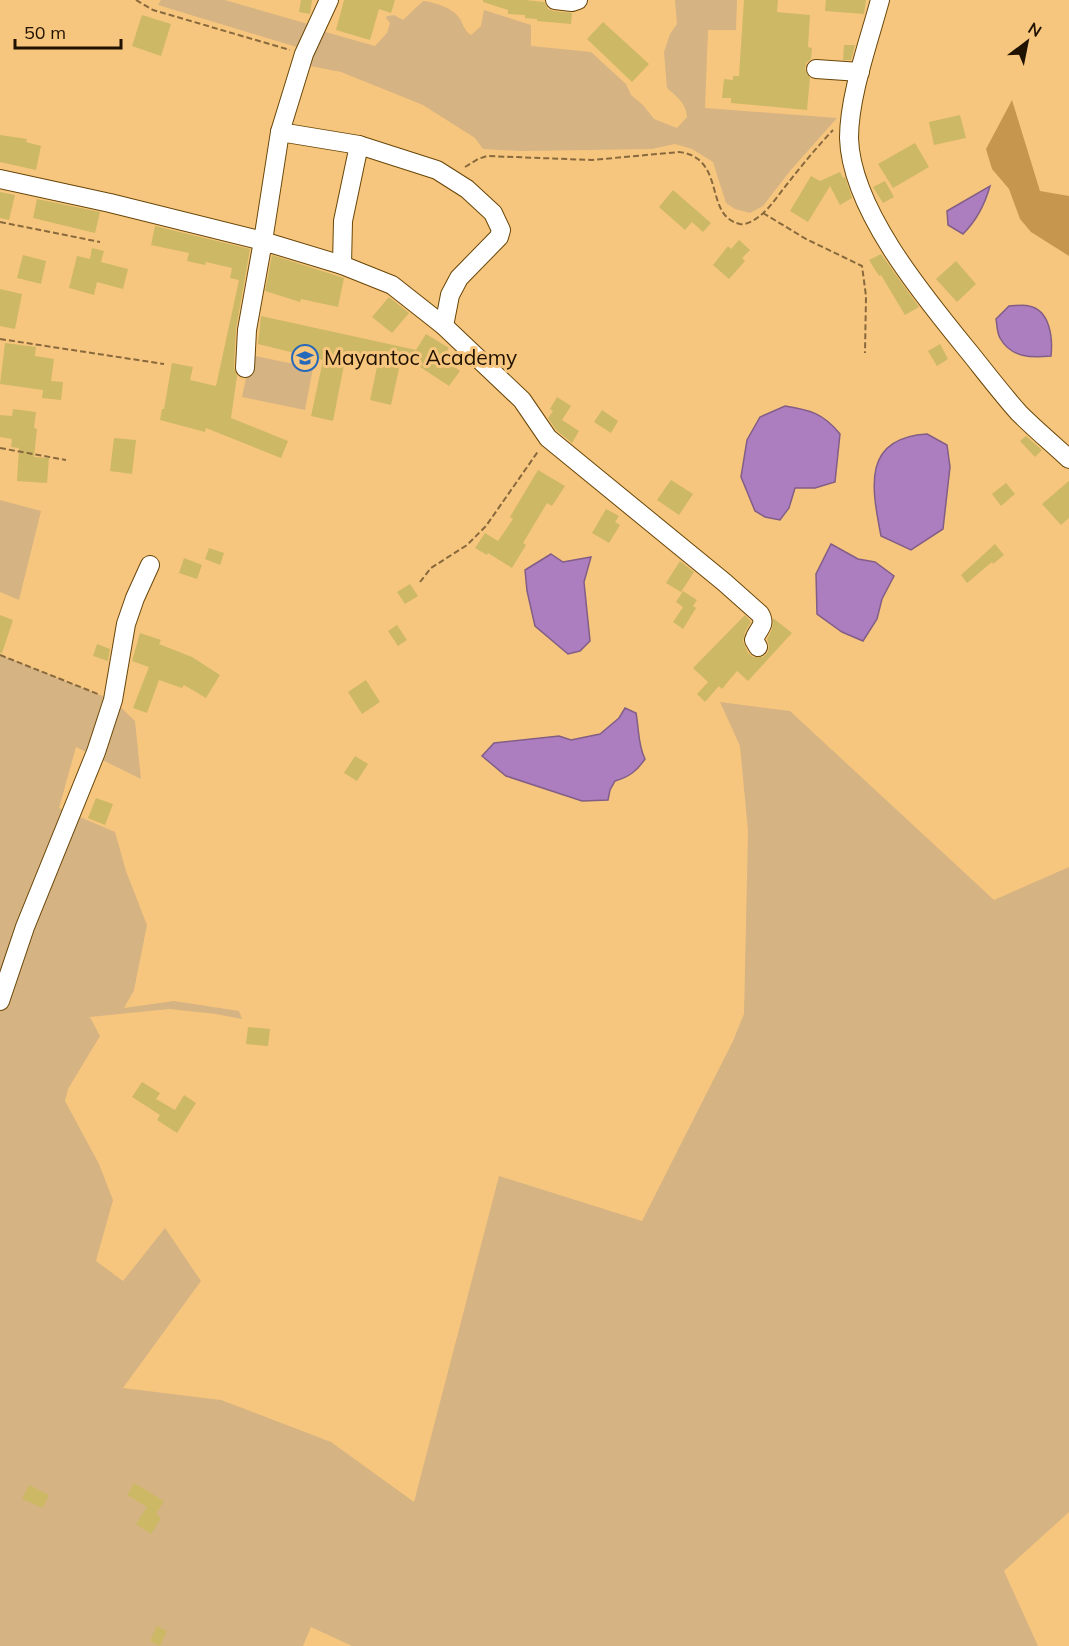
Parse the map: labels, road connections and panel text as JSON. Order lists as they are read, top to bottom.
{
  "places": {
    "school or university": ["Mayantoc Academy"]
  },
  "scale_bar": "50 m",
  "north": "top right"
}
